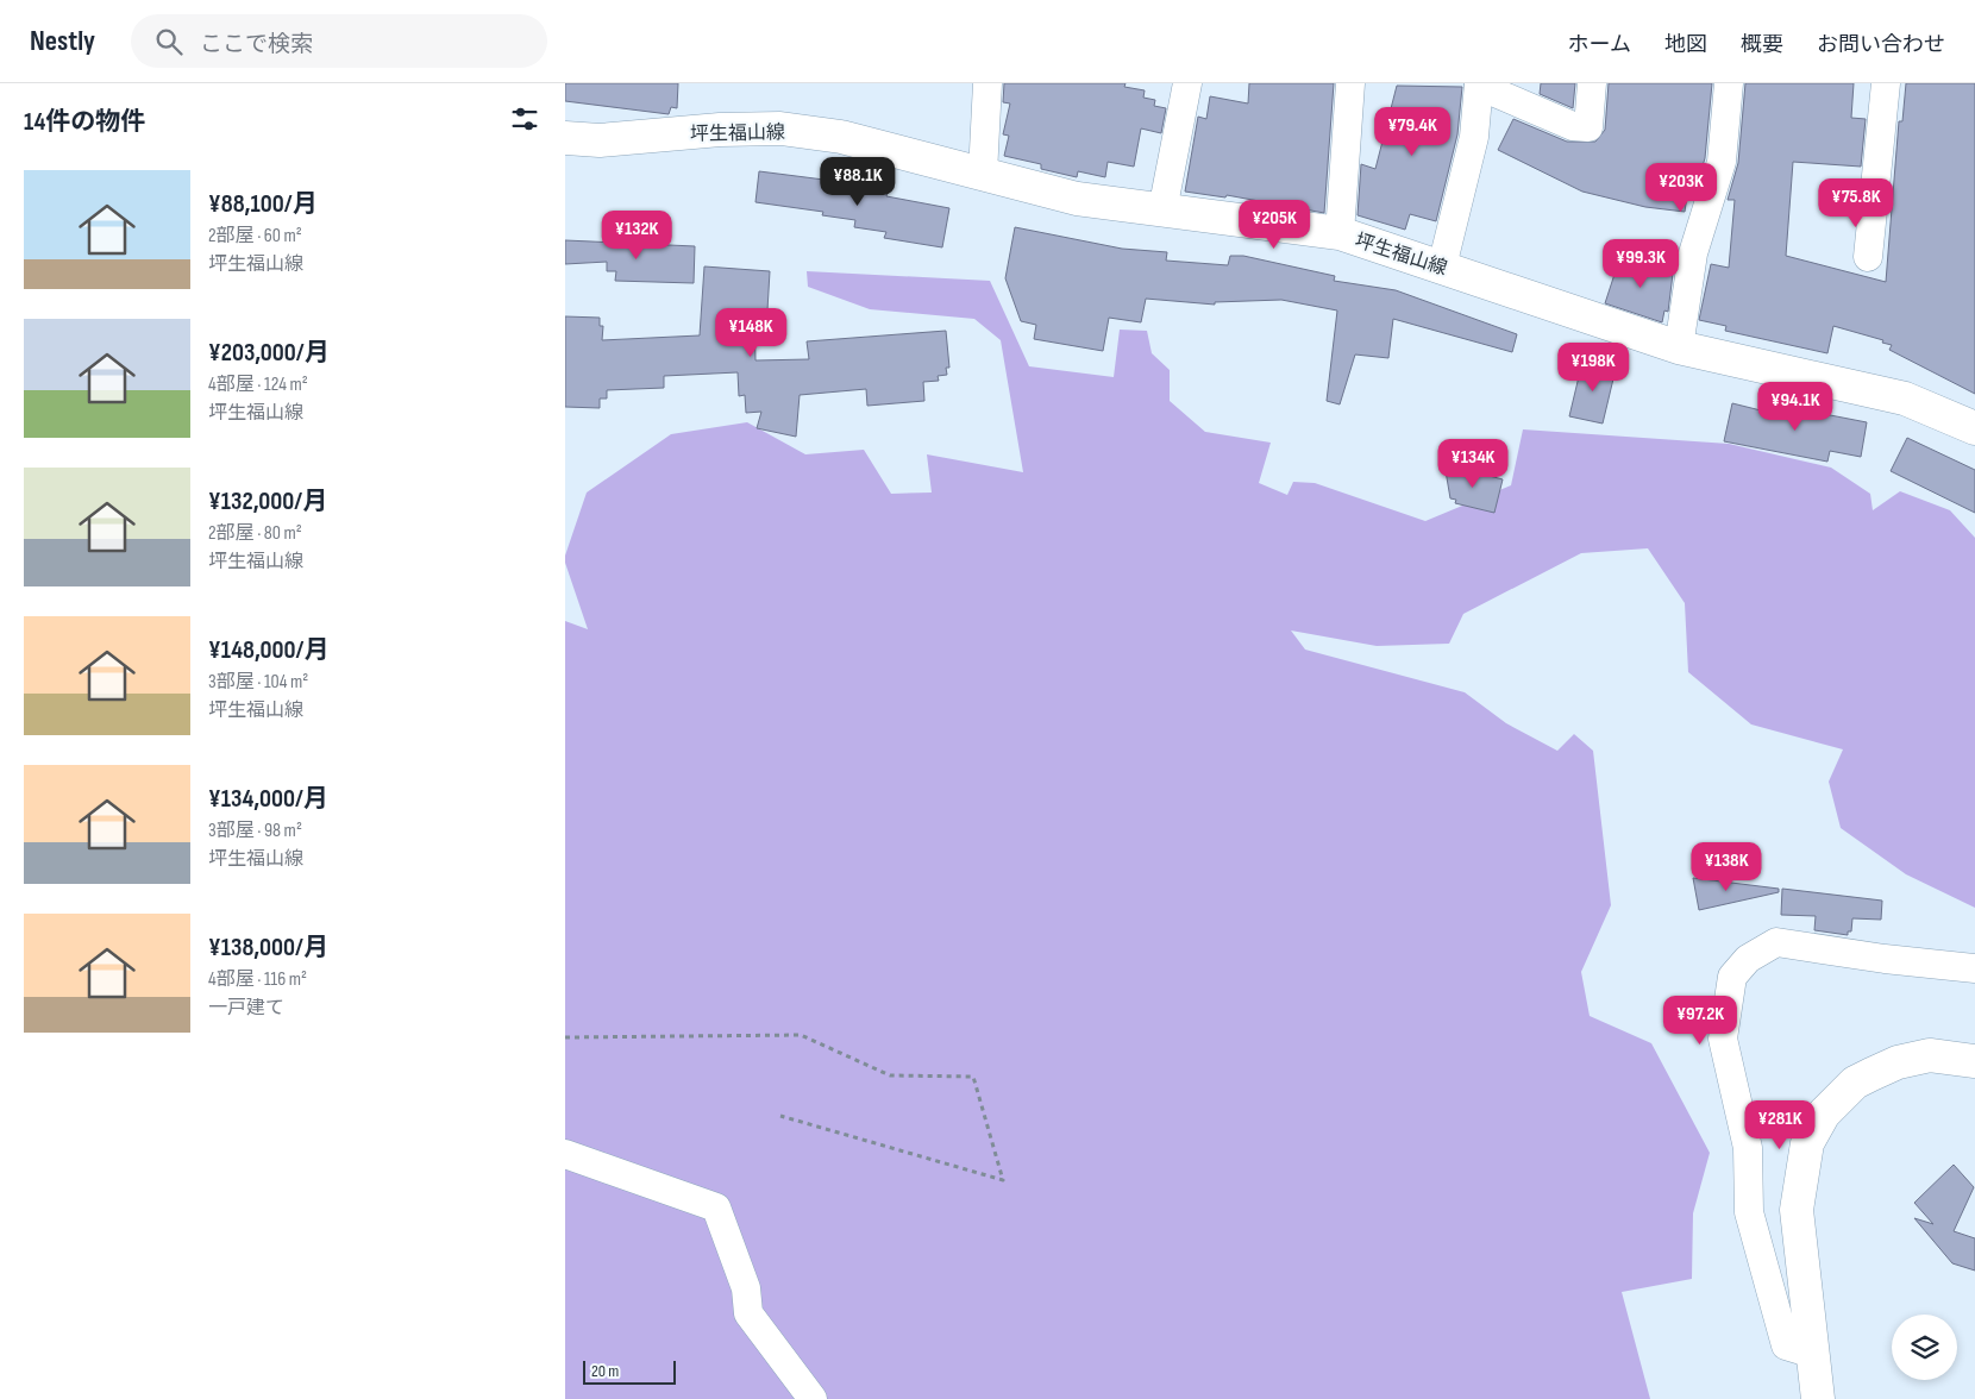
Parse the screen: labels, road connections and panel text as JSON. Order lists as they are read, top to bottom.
{
  "streets": {
    "main road": ["坪生福山線"]
  },
  "scale_bar": "20 m",
  "page": {
    "header": "Nestly",
    "search": "ここで検索",
    "nav": [
      "ホーム",
      "地図",
      "概要",
      "お問い合わせ"
    ],
    "heading": "14件の物件",
    "price": [
      "¥79.4K",
      "¥88.1K",
      "¥203K",
      "¥75.8K",
      "¥205K",
      "¥132K",
      "¥99.3K",
      "¥148K",
      "¥198K",
      "¥94.1K",
      "¥134K",
      "¥138K",
      "¥97.2K",
      "¥281K"
    ],
    "list": [
      {
        "name": "¥88,100/月",
        "note": "2部屋 · 60 m² · 坪生福山線"
      },
      {
        "name": "¥203,000/月",
        "note": "4部屋 · 124 m² · 坪生福山線"
      },
      {
        "name": "¥132,000/月",
        "note": "2部屋 · 80 m² · 坪生福山線"
      },
      {
        "name": "¥148,000/月",
        "note": "3部屋 · 104 m² · 坪生福山線"
      },
      {
        "name": "¥134,000/月",
        "note": "3部屋 · 98 m² · 坪生福山線"
      },
      {
        "name": "¥138,000/月",
        "note": "4部屋 · 116 m² · 一戸建て"
      }
    ],
    "scale": "20 m"
  }
}
